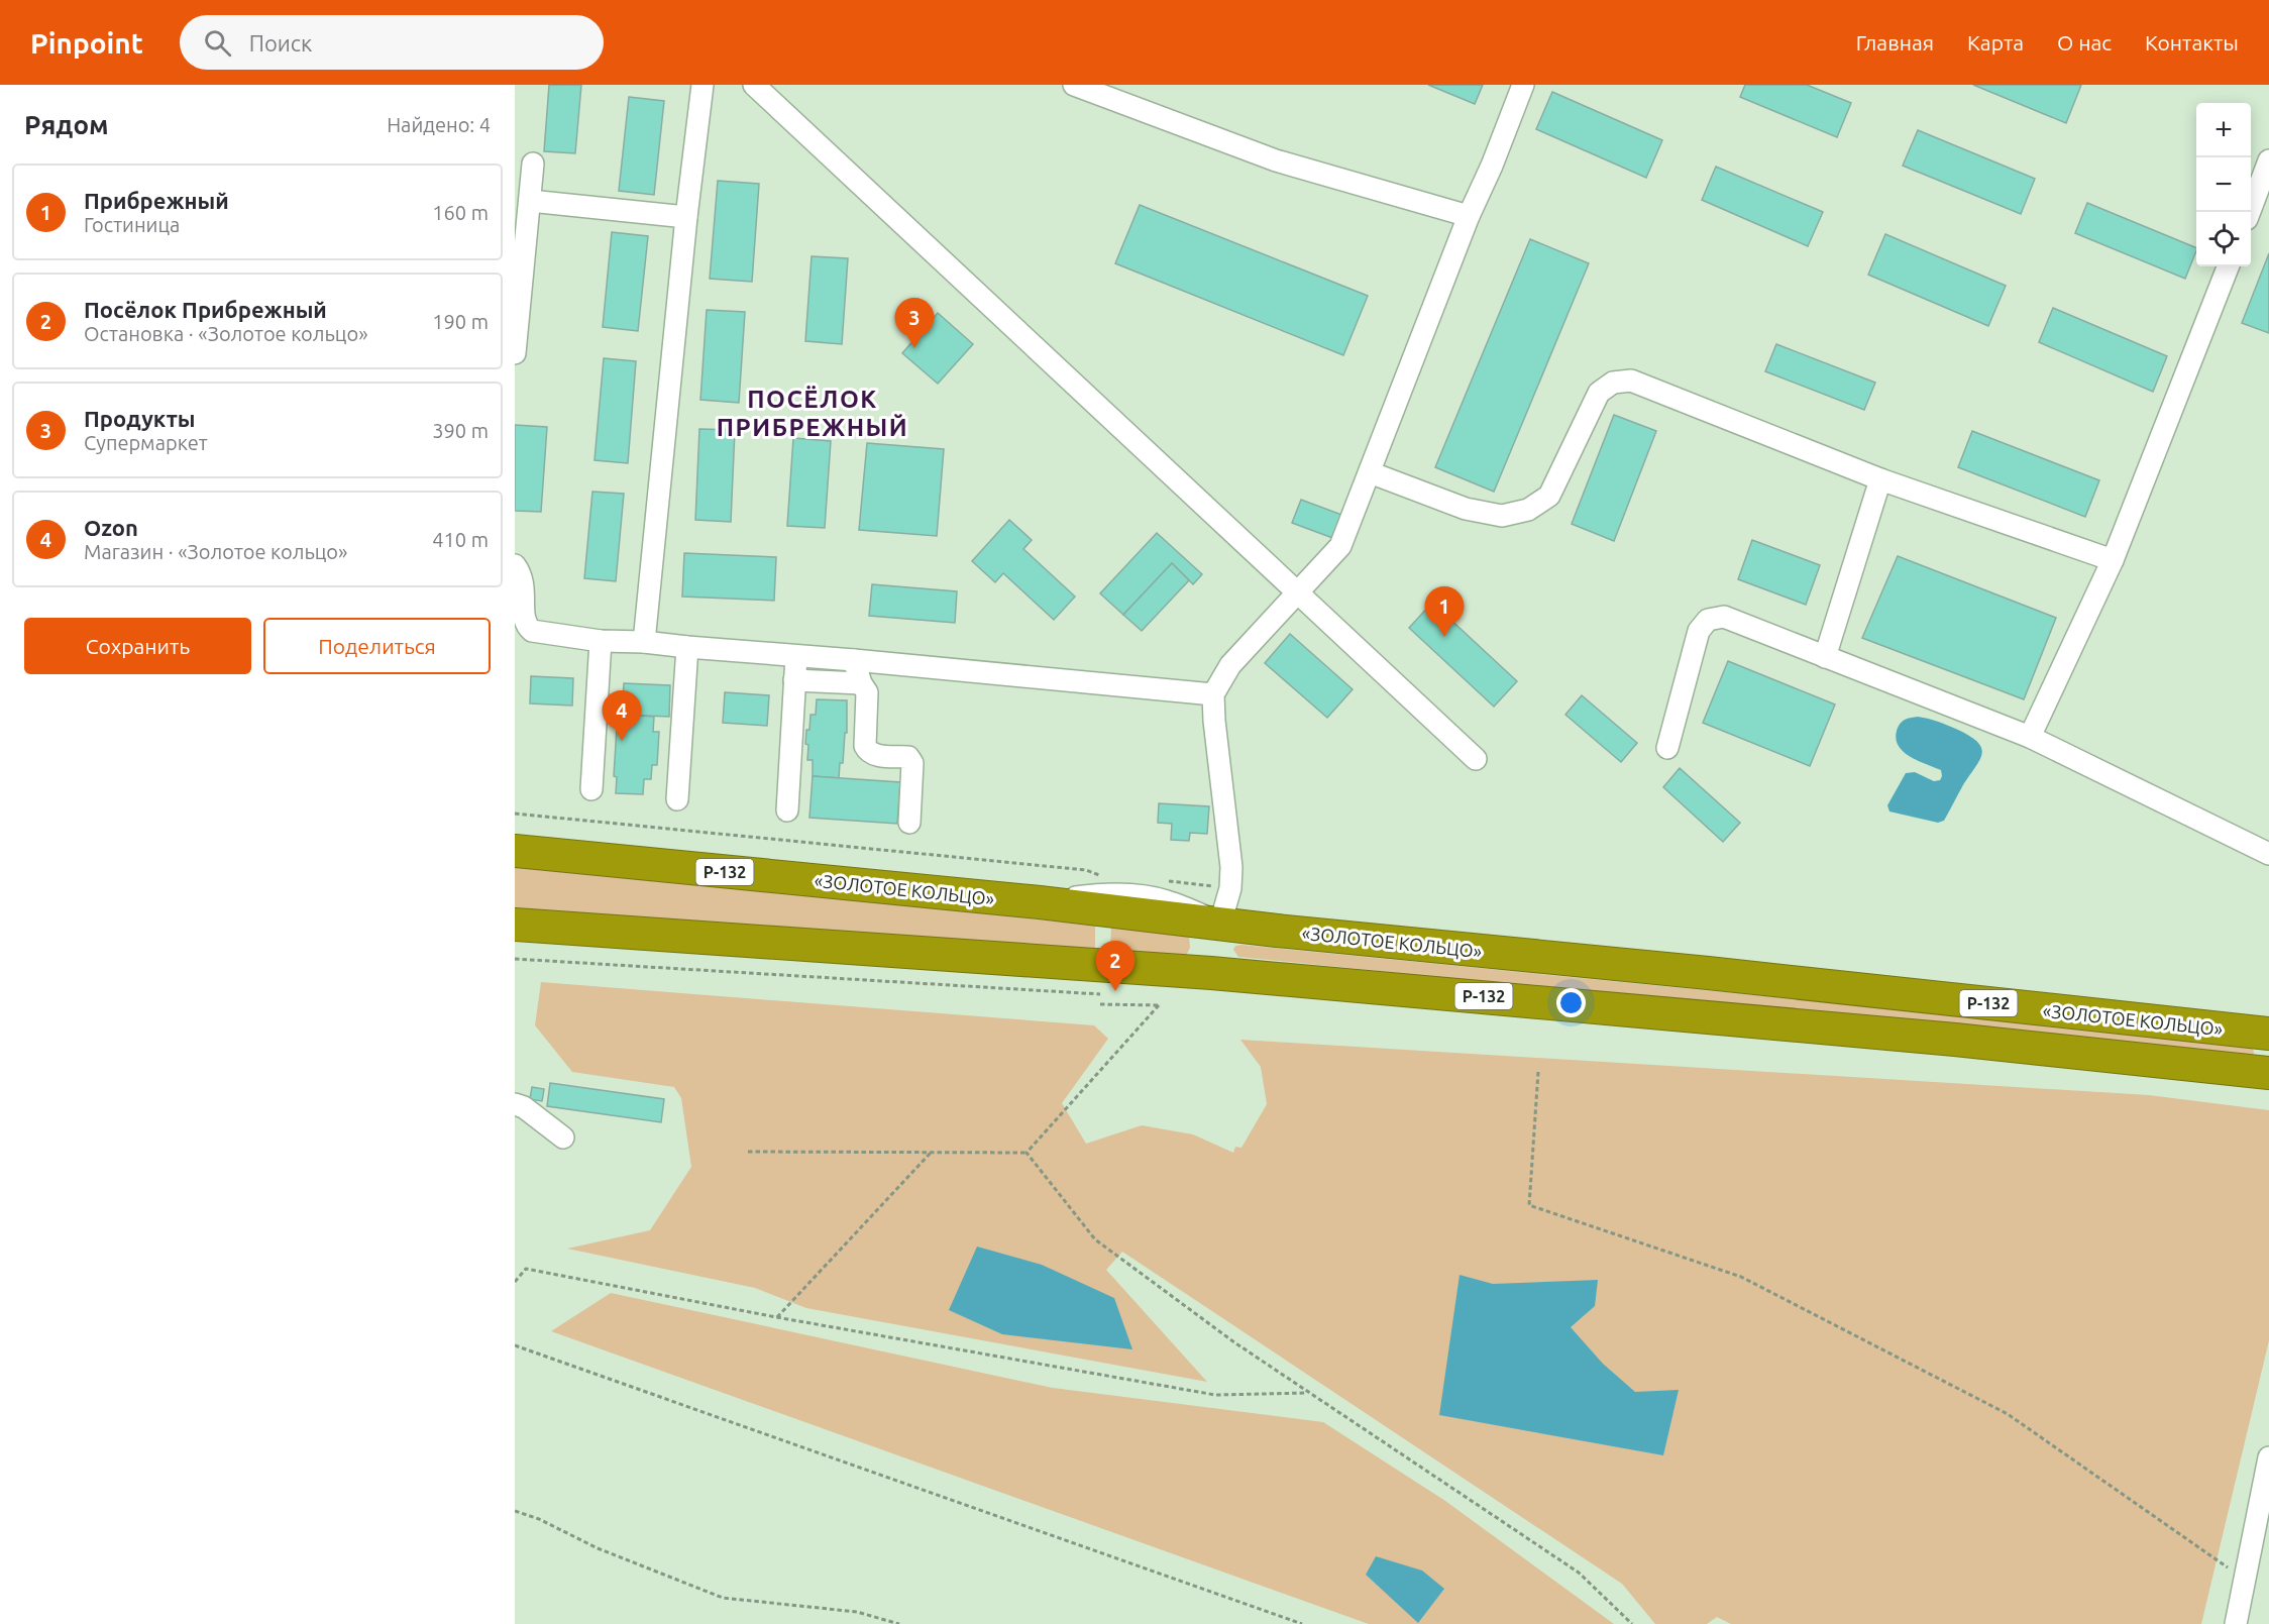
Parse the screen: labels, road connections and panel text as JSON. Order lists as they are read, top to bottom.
{
  "streets": {
    "highway": ["Р-132", "«ЗОЛОТОЕ КОЛЬЦО»"]
  },
  "districts": ["ПОСЁЛОК ПРИБРЕЖНЫЙ"],
  "page": {
    "header": "Pinpoint",
    "search": "Поиск",
    "nav": [
      "Главная",
      "Карта",
      "О нас",
      "Контакты"
    ],
    "heading": ["Рядом", "Найдено: 4"],
    "map_buttons": ["+", "−"],
    "list": [
      {
        "mark": "1",
        "name": "Прибрежный",
        "note": "Гостиница",
        "value": "160 m"
      },
      {
        "mark": "2",
        "name": "Посёлок Прибрежный",
        "note": "Остановка · «Золотое кольцо»",
        "value": "190 m"
      },
      {
        "mark": "3",
        "name": "Продукты",
        "note": "Супермаркет",
        "value": "390 m"
      },
      {
        "mark": "4",
        "name": "Ozon",
        "note": "Магазин · «Золотое кольцо»",
        "value": "410 m"
      }
    ],
    "pins": [
      "3",
      "1",
      "4",
      "2"
    ],
    "buttons": ["Сохранить", "Поделиться"]
  }
}
